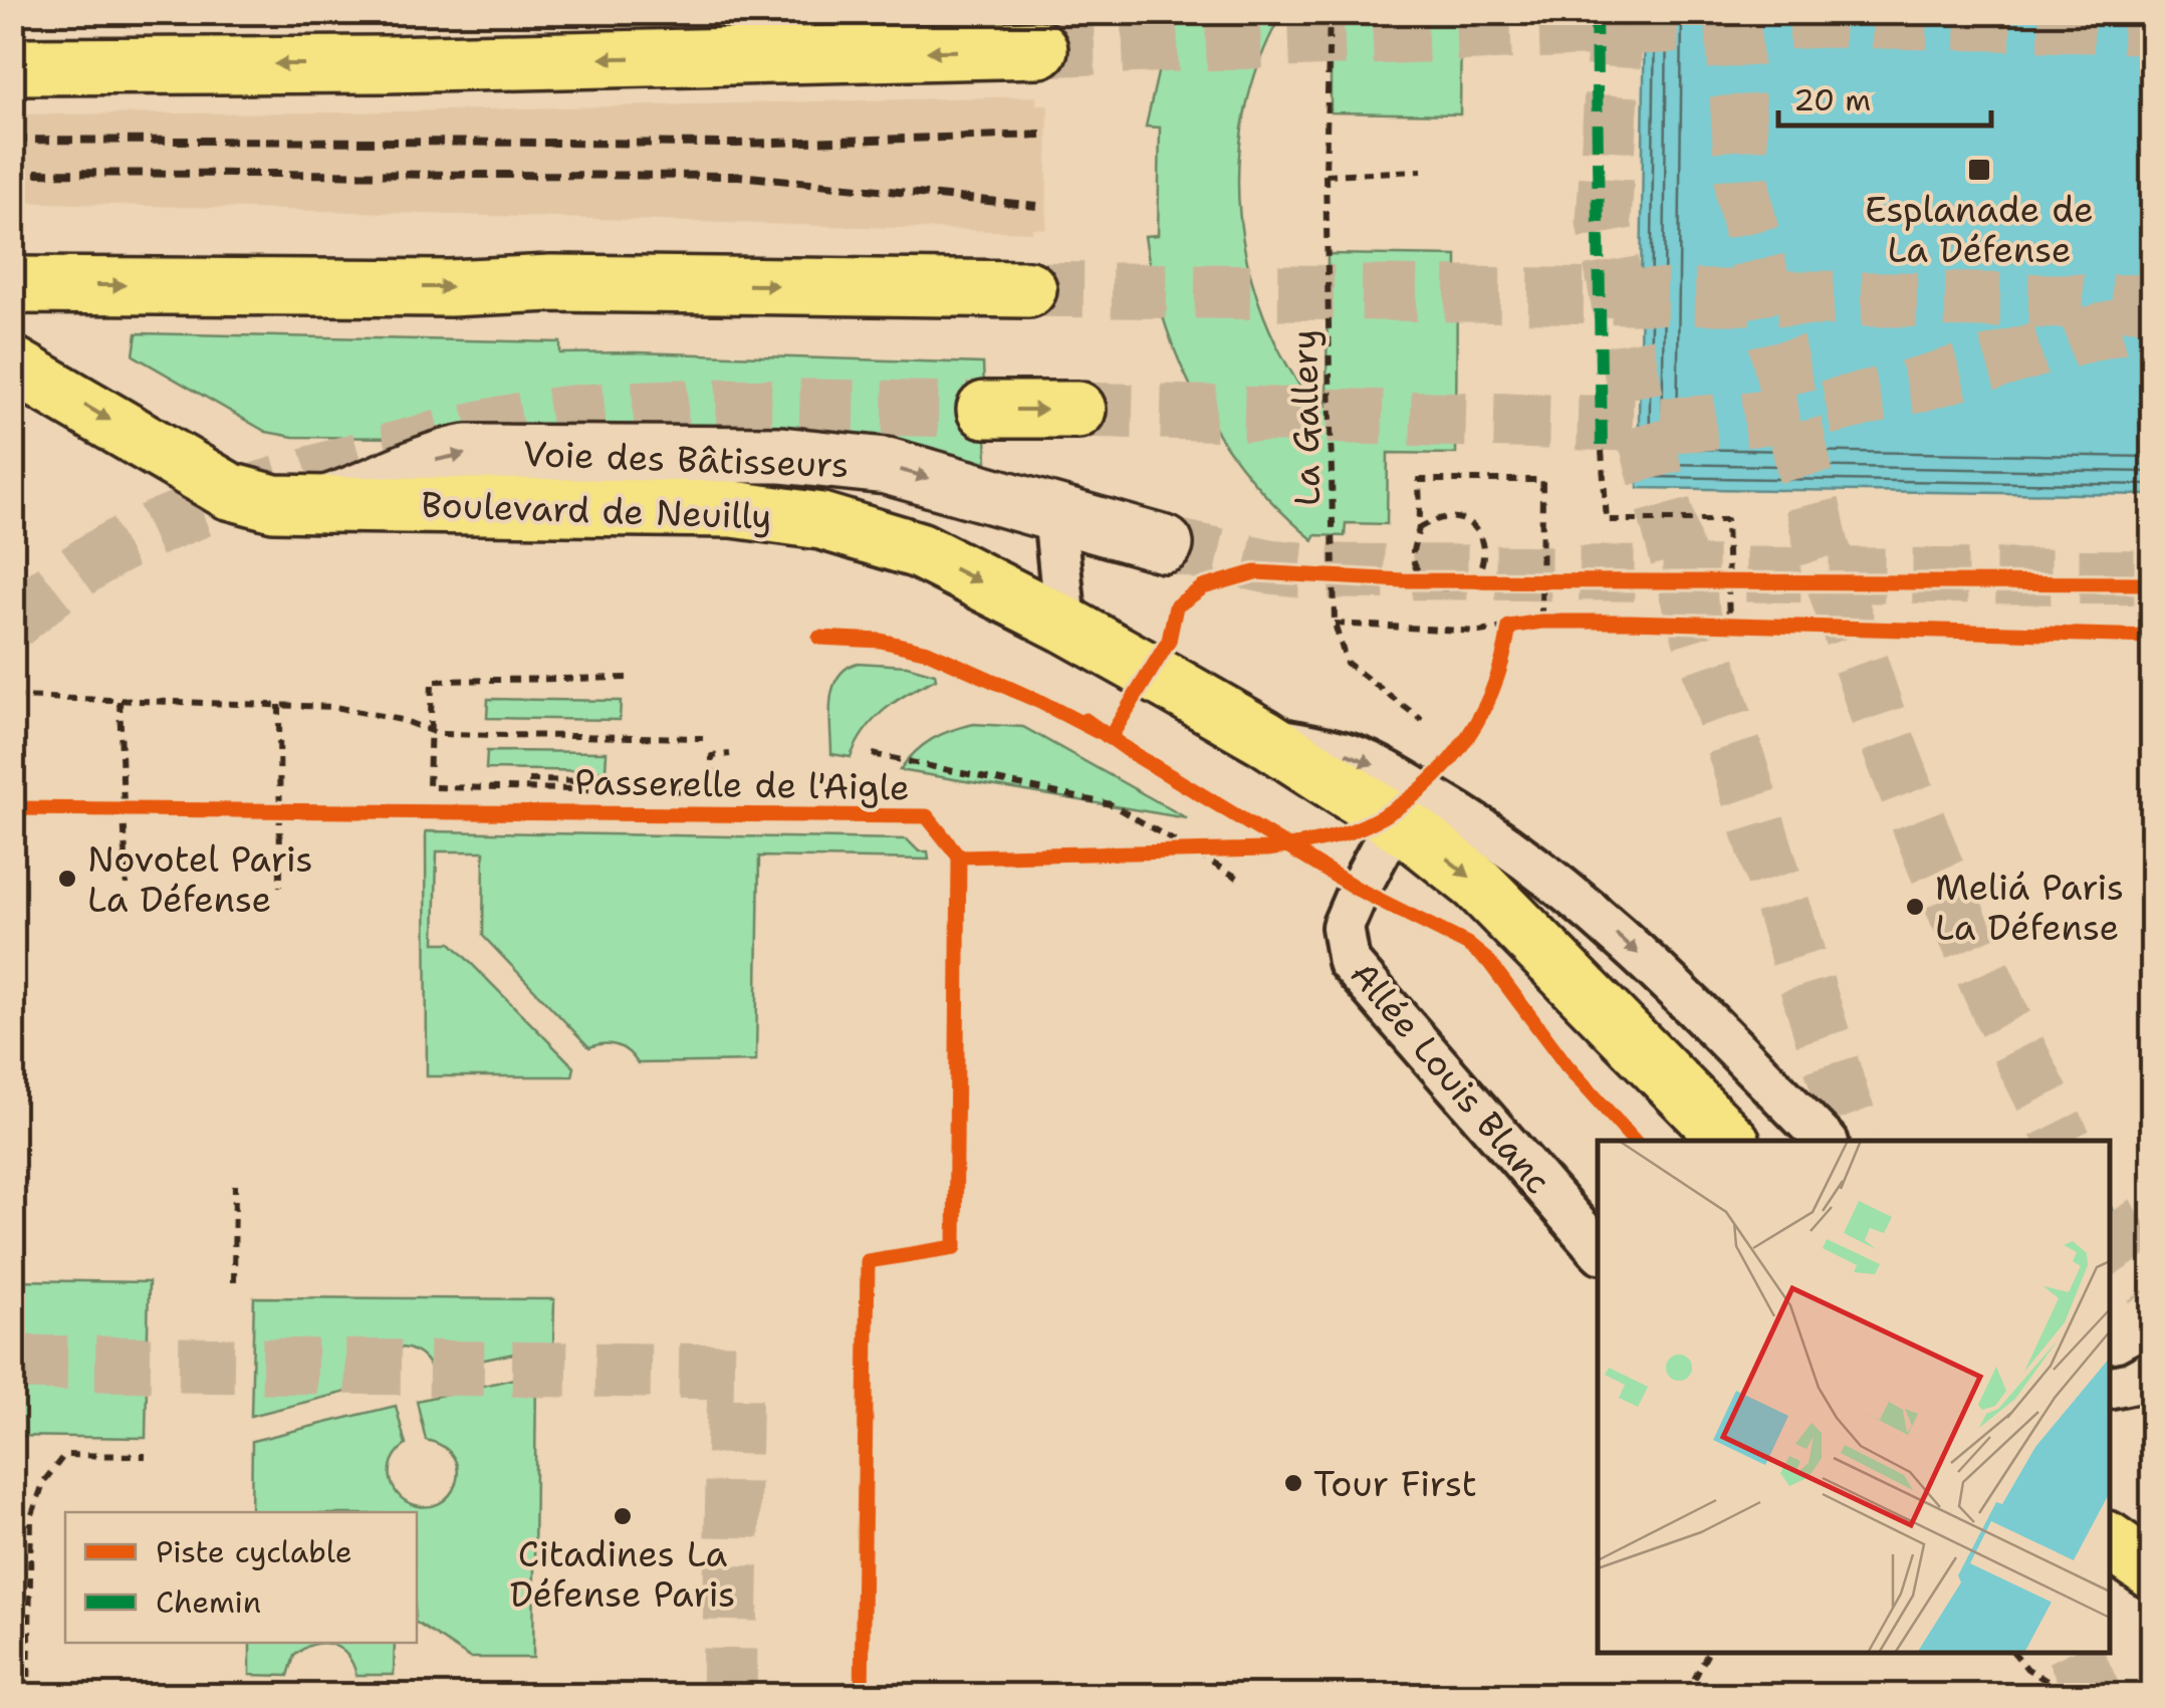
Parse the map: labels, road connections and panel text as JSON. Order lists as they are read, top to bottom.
{
  "streets": {
    "main road": ["Boulevard de Neuilly"],
    "street": ["Voie des Bâtisseurs"],
    "lane": ["Allée Louis Blanc"],
    "path": ["La Gallery"],
    "cycle path": ["Passerelle de l'Aigle"]
  },
  "crossings": [
    ["Voie des Bâtisseurs", "Boulevard de Neuilly"],
    ["Boulevard de Neuilly", "Allée Louis Blanc"]
  ],
  "one_way": ["Voie des Bâtisseurs"],
  "places": {
    "transit": ["Esplanade de La Défense"],
    "other": [
      "Novotel Paris La Défense",
      "Meliá Paris La Défense",
      "Tour First",
      "Citadines La Défense Paris"
    ]
  },
  "legend": ["Piste cyclable", "Chemin"],
  "scale_bar": "20 m"
}
